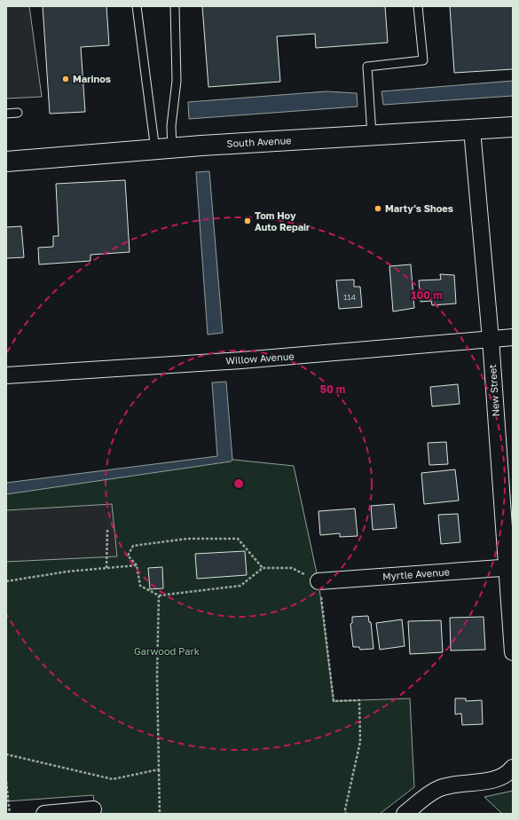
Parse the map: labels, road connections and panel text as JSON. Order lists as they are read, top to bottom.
{
  "streets": {
    "main road": ["South Avenue"],
    "street": ["Willow Avenue", "New Street", "Myrtle Avenue"]
  },
  "crossings": [
    ["South Avenue", "New Street"],
    ["Willow Avenue", "New Street"],
    ["New Street", "Myrtle Avenue"]
  ],
  "parks": ["Garwood Park"],
  "places": ["Marinos", "Marty's Shoes", "Tom Hoy Auto Repair"],
  "house_numbers": ["114"],
  "rings": ["100 m", "50 m"]
}
